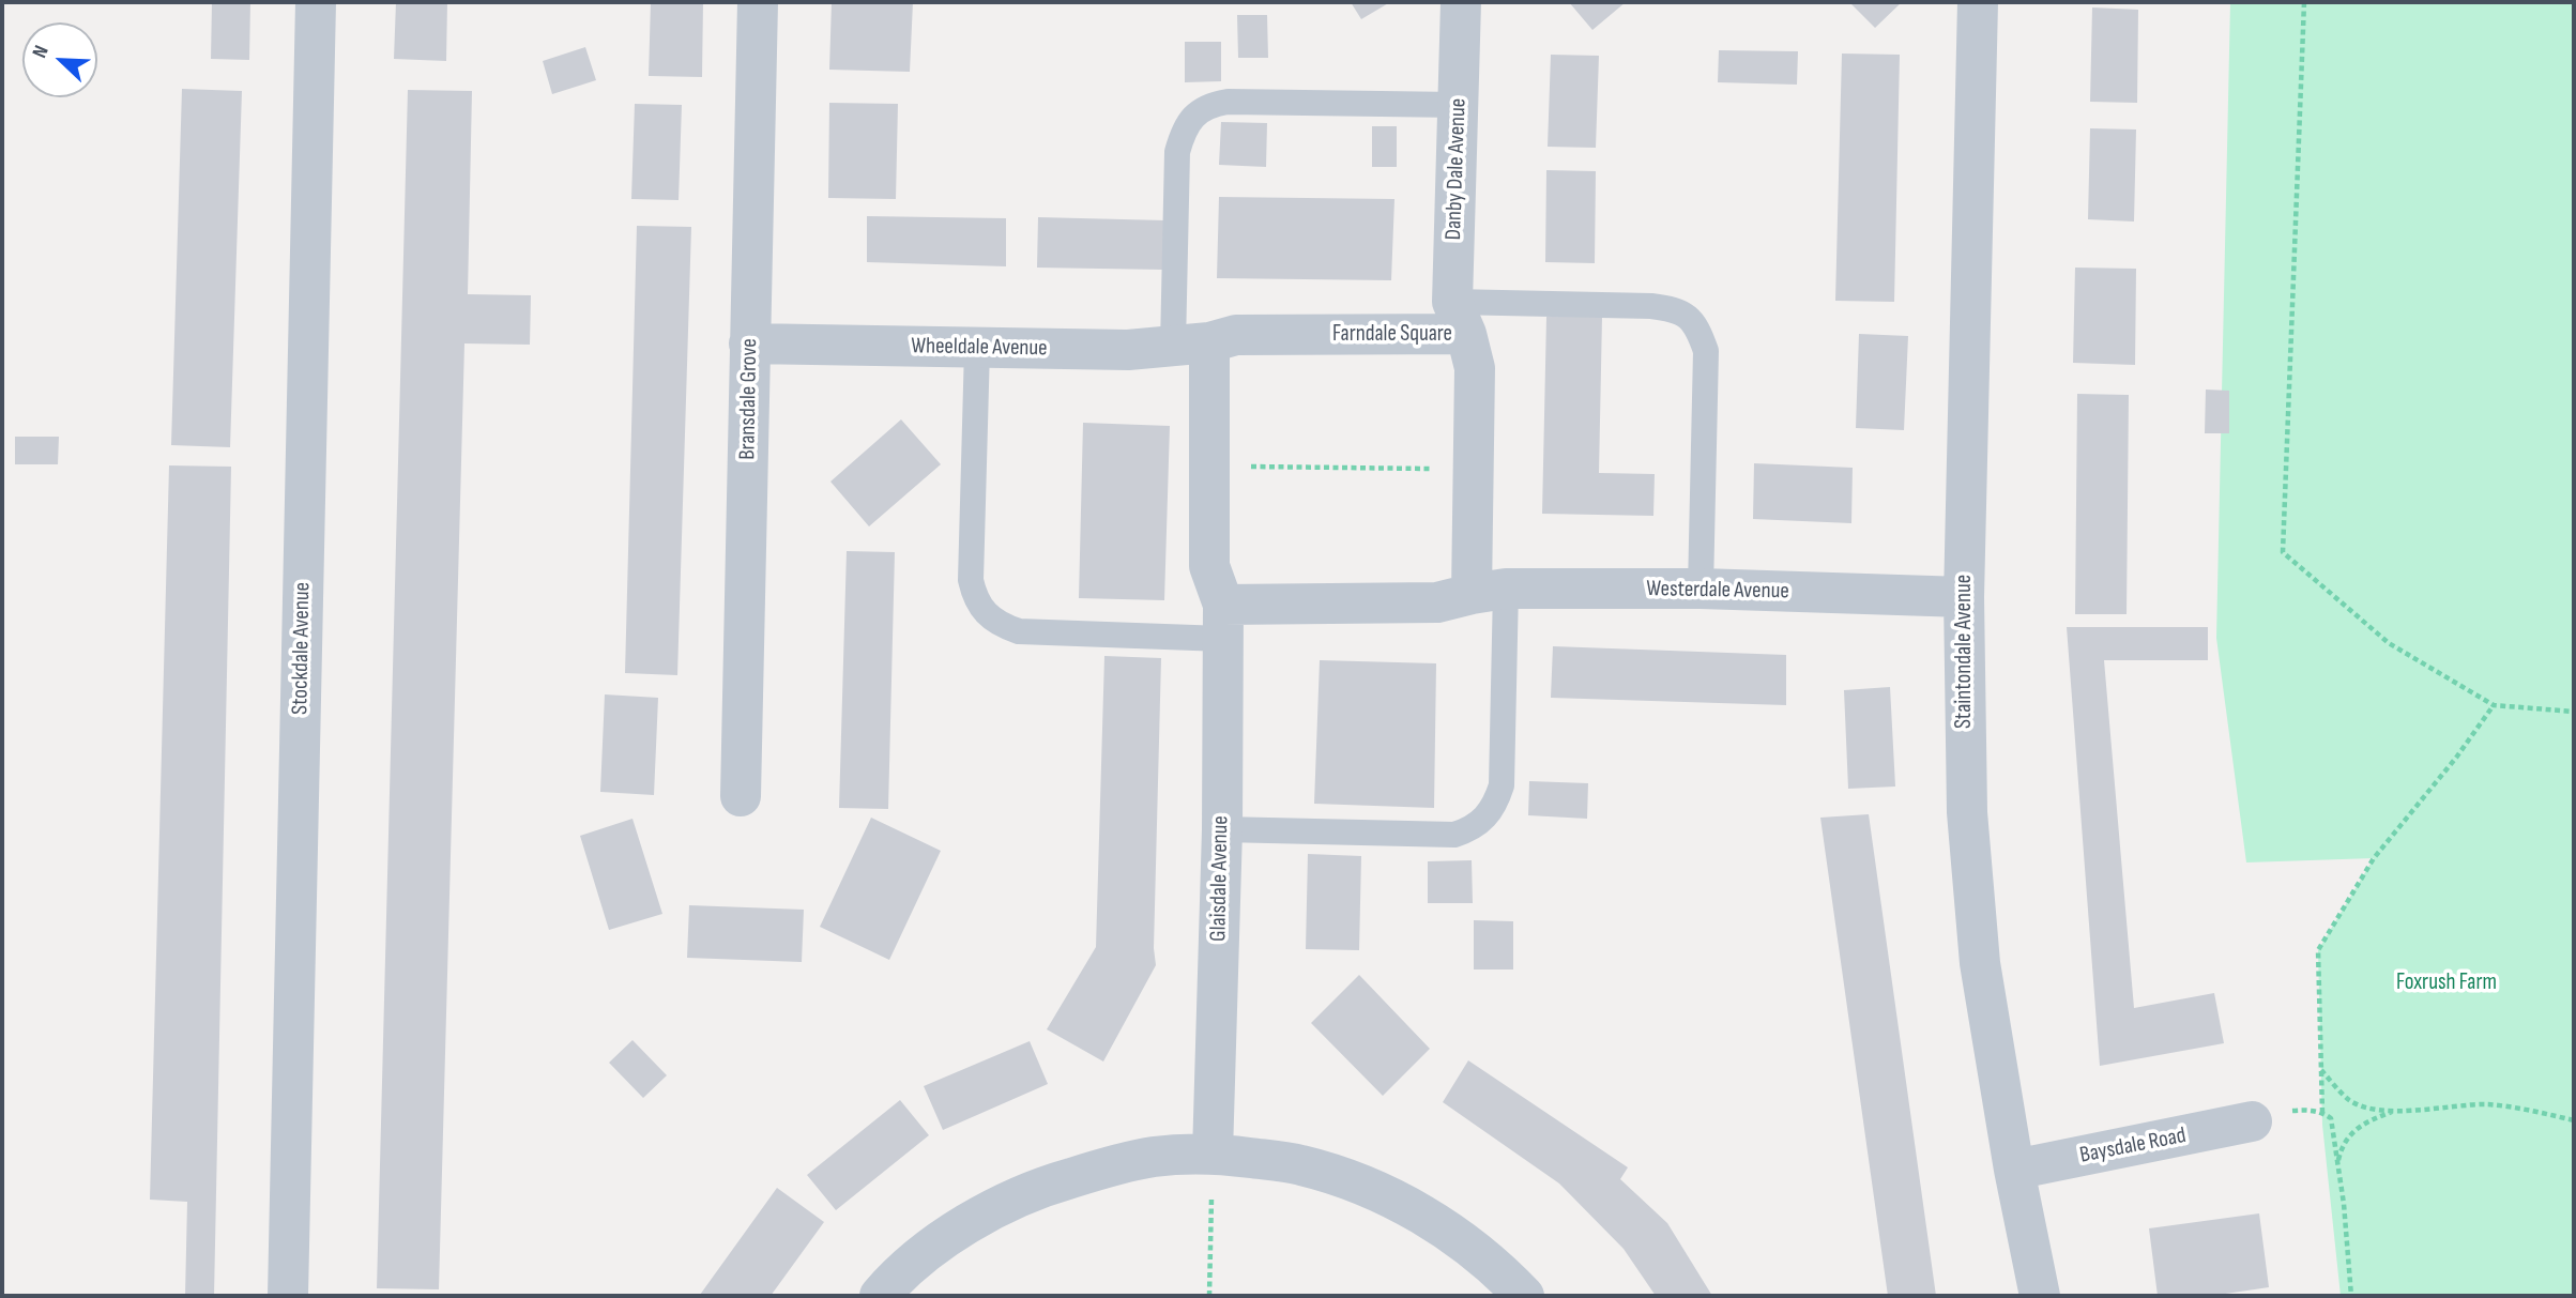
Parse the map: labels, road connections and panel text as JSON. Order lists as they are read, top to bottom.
{
  "streets": {
    "street": [
      "Danby Dale Avenue",
      "Farndale Square",
      "Wheeldale Avenue",
      "Bransdale Grove",
      "Westerdale Avenue",
      "Stockdale Avenue",
      "Staintondale Avenue",
      "Glaisdale Avenue",
      "Baysdale Road"
    ]
  },
  "crossings": [
    ["Danby Dale Avenue", "Farndale Square"],
    ["Farndale Square", "Wheeldale Avenue"],
    ["Farndale Square", "Westerdale Avenue"],
    ["Wheeldale Avenue", "Bransdale Grove"],
    ["Westerdale Avenue", "Staintondale Avenue"],
    ["Staintondale Avenue", "Baysdale Road"]
  ],
  "parks": ["Foxrush Farm"],
  "north": "top left"
}
